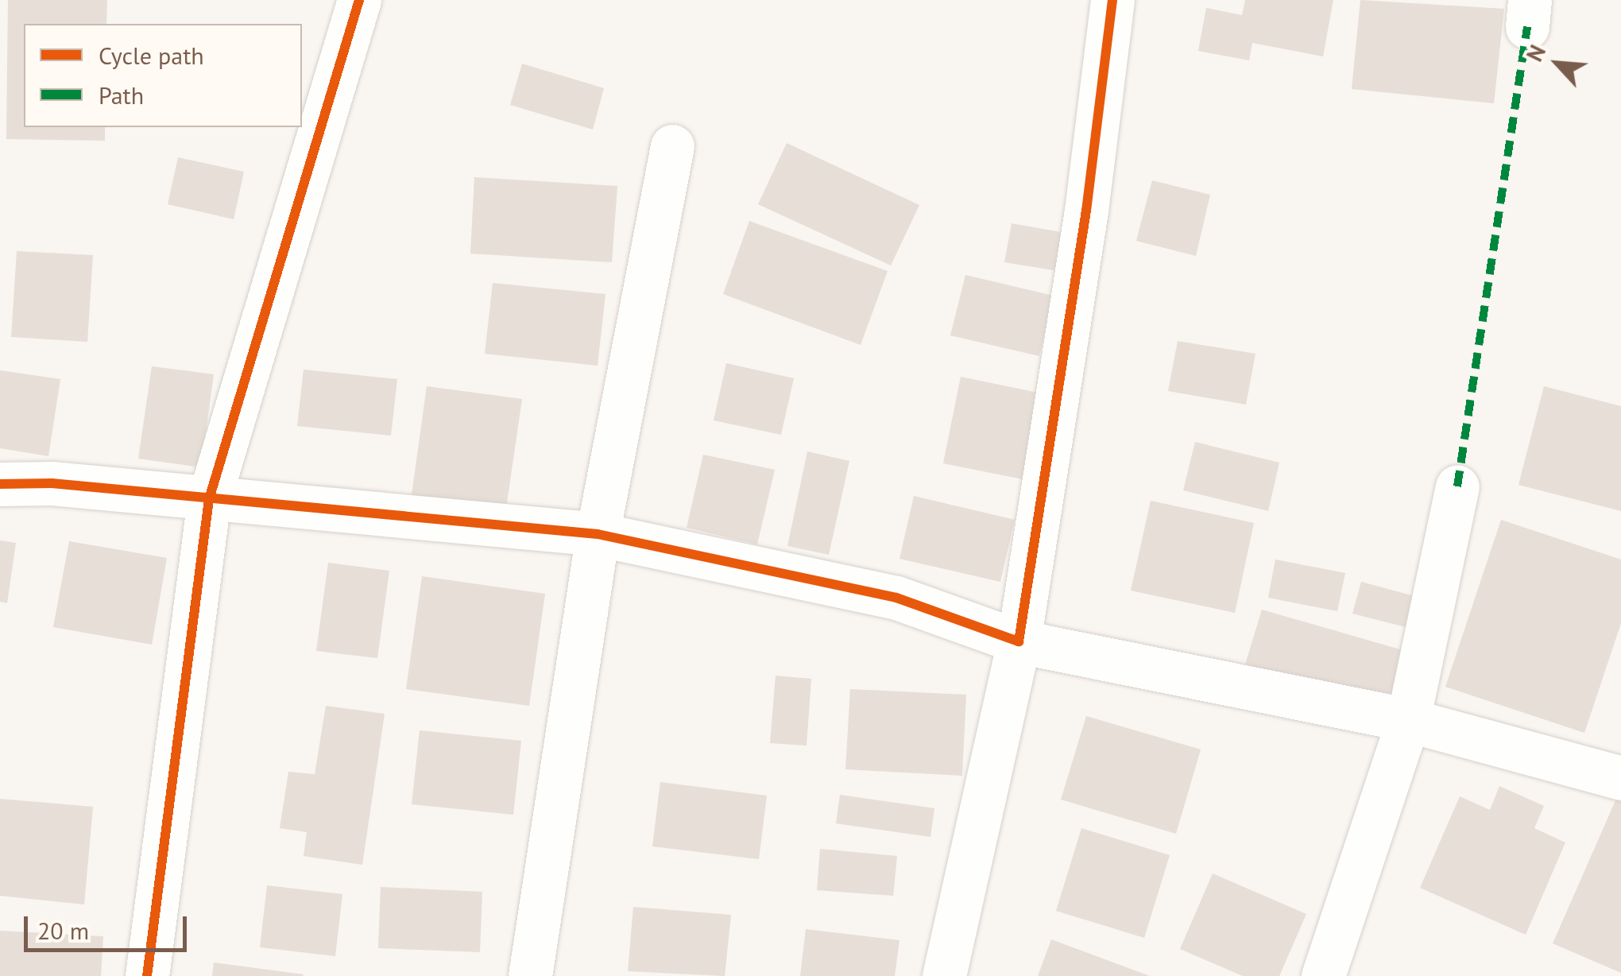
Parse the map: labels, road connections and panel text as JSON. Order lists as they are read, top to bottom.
{
  "legend": ["Cycle path", "Path"],
  "scale_bar": "20 m",
  "north": "top left"
}
